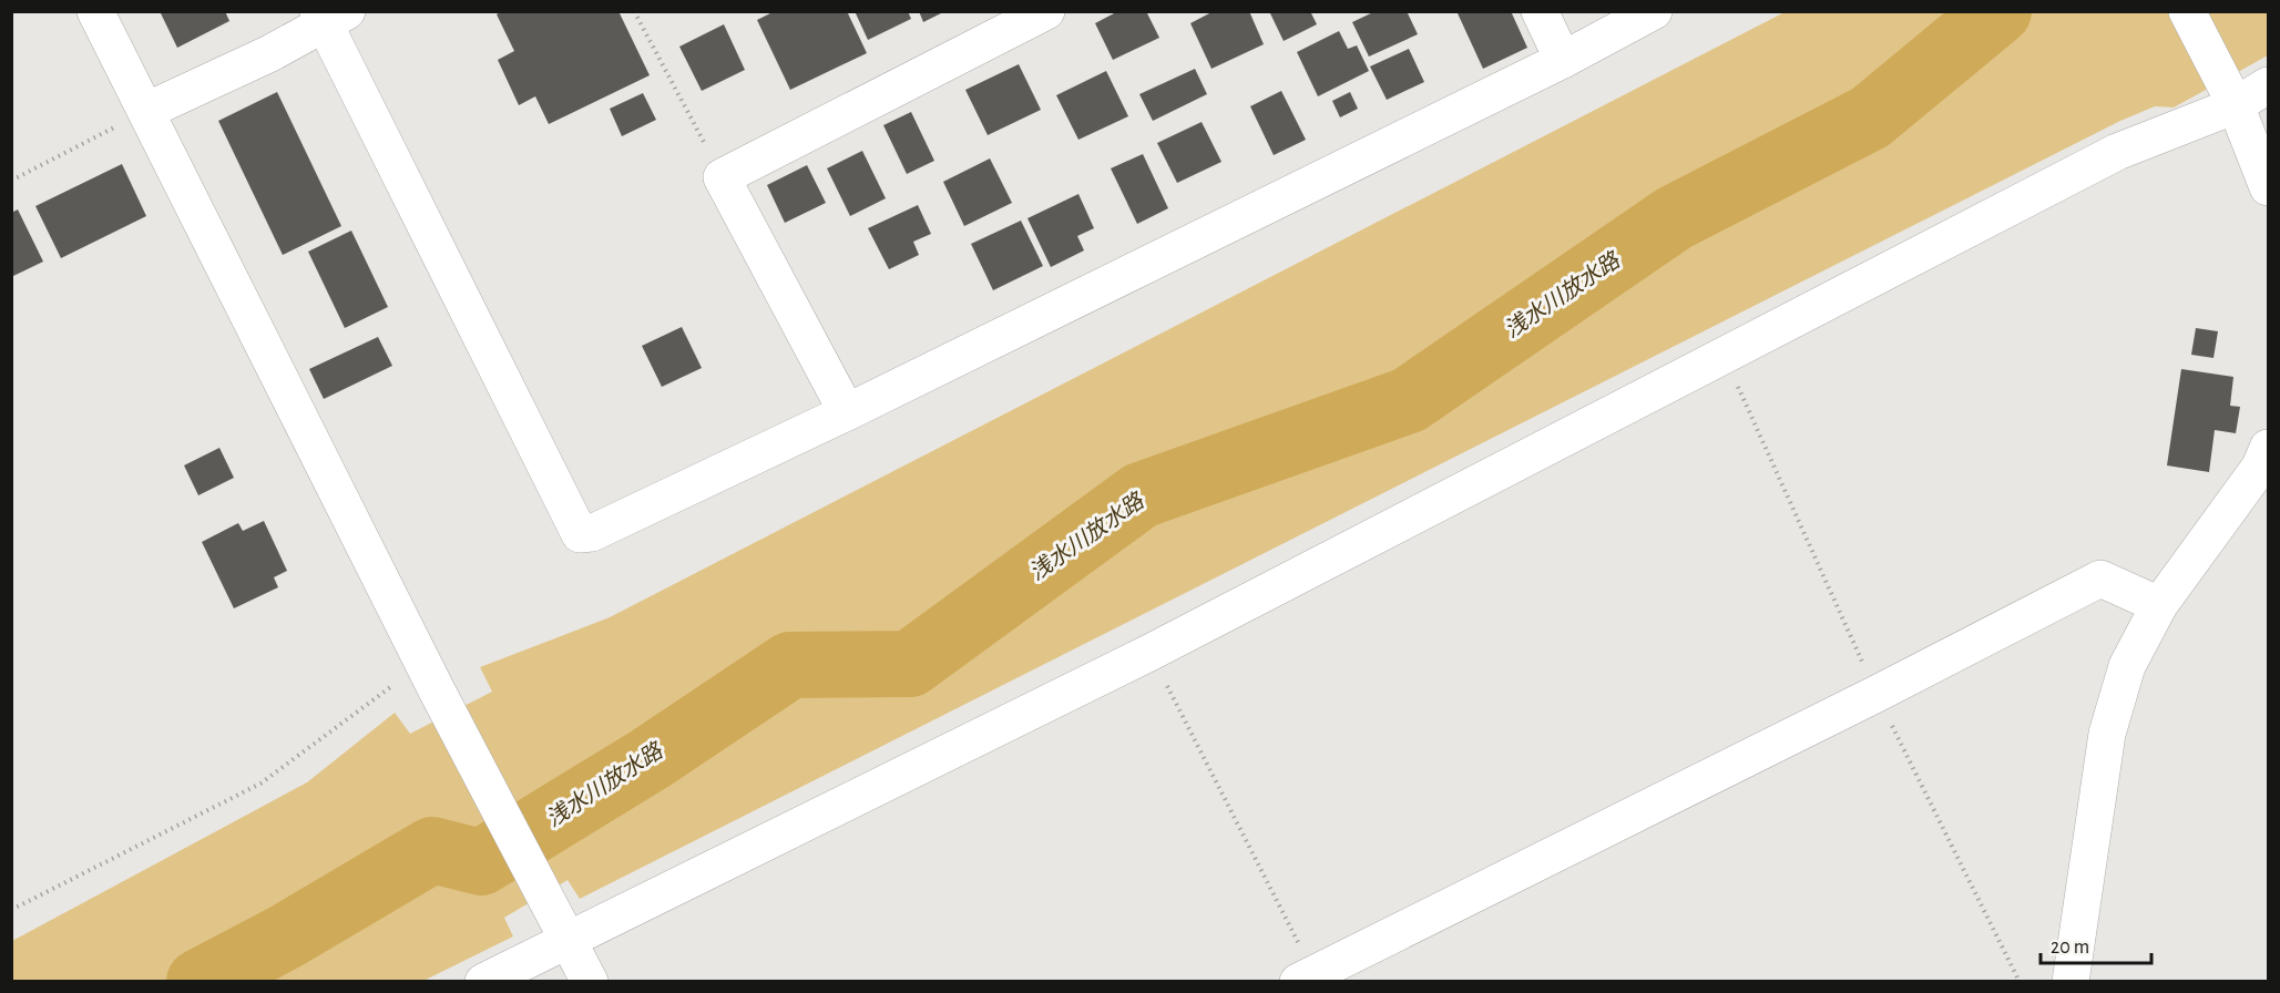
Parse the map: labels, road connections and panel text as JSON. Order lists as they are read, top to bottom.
{
  "water": ["浅水川放水路"],
  "scale_bar": "20 m"
}
